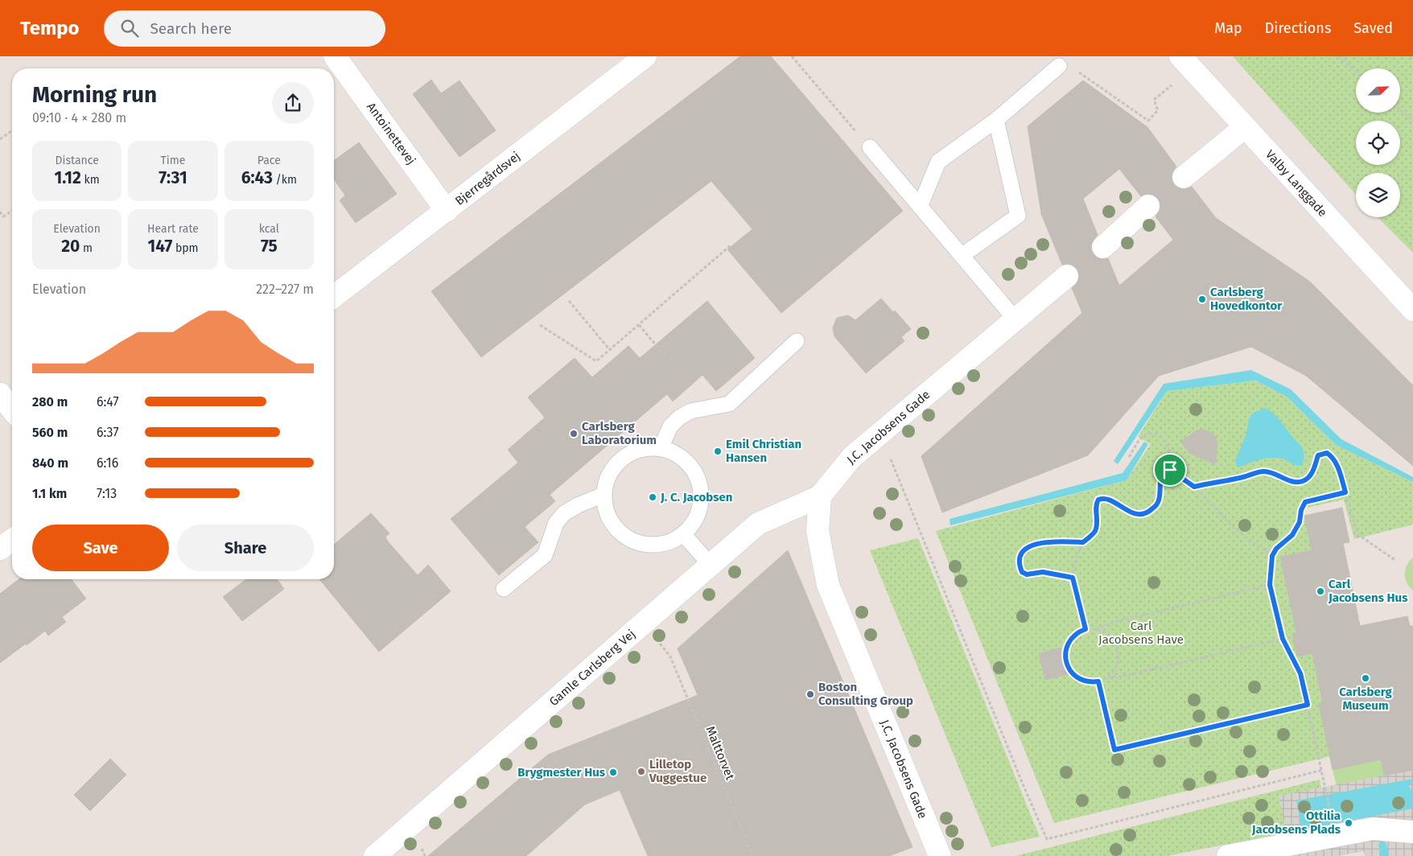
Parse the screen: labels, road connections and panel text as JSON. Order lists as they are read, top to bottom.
{
  "streets": {
    "street": [
      "Antoinettevej",
      "Bjerregårdsvej",
      "Valby Langgade",
      "J.C. Jacobsens Gade",
      "Gamle Carlsberg Vej"
    ],
    "path": ["Malttorvet"]
  },
  "crossings": [
    ["Antoinettevej", "Bjerregårdsvej"],
    ["J.C. Jacobsens Gade", "Gamle Carlsberg Vej"]
  ],
  "parks": ["Carl Jacobsens Have"],
  "places": [
    "Carlsberg Hovedkontor",
    "Carlsberg Laboratorium",
    "Emil Christian Hansen",
    "J. C. Jacobsen",
    "Carl Jacobsens Hus",
    "Carlsberg Museum",
    "Boston Consulting Group",
    "Lilletop Vuggestue",
    "Brygmester Hus",
    "Ottilia Jacobsens Plads"
  ],
  "north": "top right",
  "page": {
    "header": "Tempo",
    "search": "Search here",
    "nav": ["Map", "Directions", "Saved"],
    "heading": ["Morning run", "09:10 · 4 × 280 m"],
    "stats": [
      ["Distance", "1.12 km"],
      ["Time", "7:31"],
      ["Pace", "6:43 /km"],
      ["Elevation", "20 m"],
      ["Heart rate", "147 bpm"],
      ["kcal", "75"]
    ],
    "chart": ["Elevation", "222–227 m"],
    "list": [
      {
        "name": "280 m",
        "note": "6:47"
      },
      {
        "name": "560 m",
        "note": "6:37"
      },
      {
        "name": "840 m",
        "note": "6:16"
      },
      {
        "name": "1.1 km",
        "note": "7:13"
      }
    ],
    "buttons": ["Save", "Share"]
  }
}
